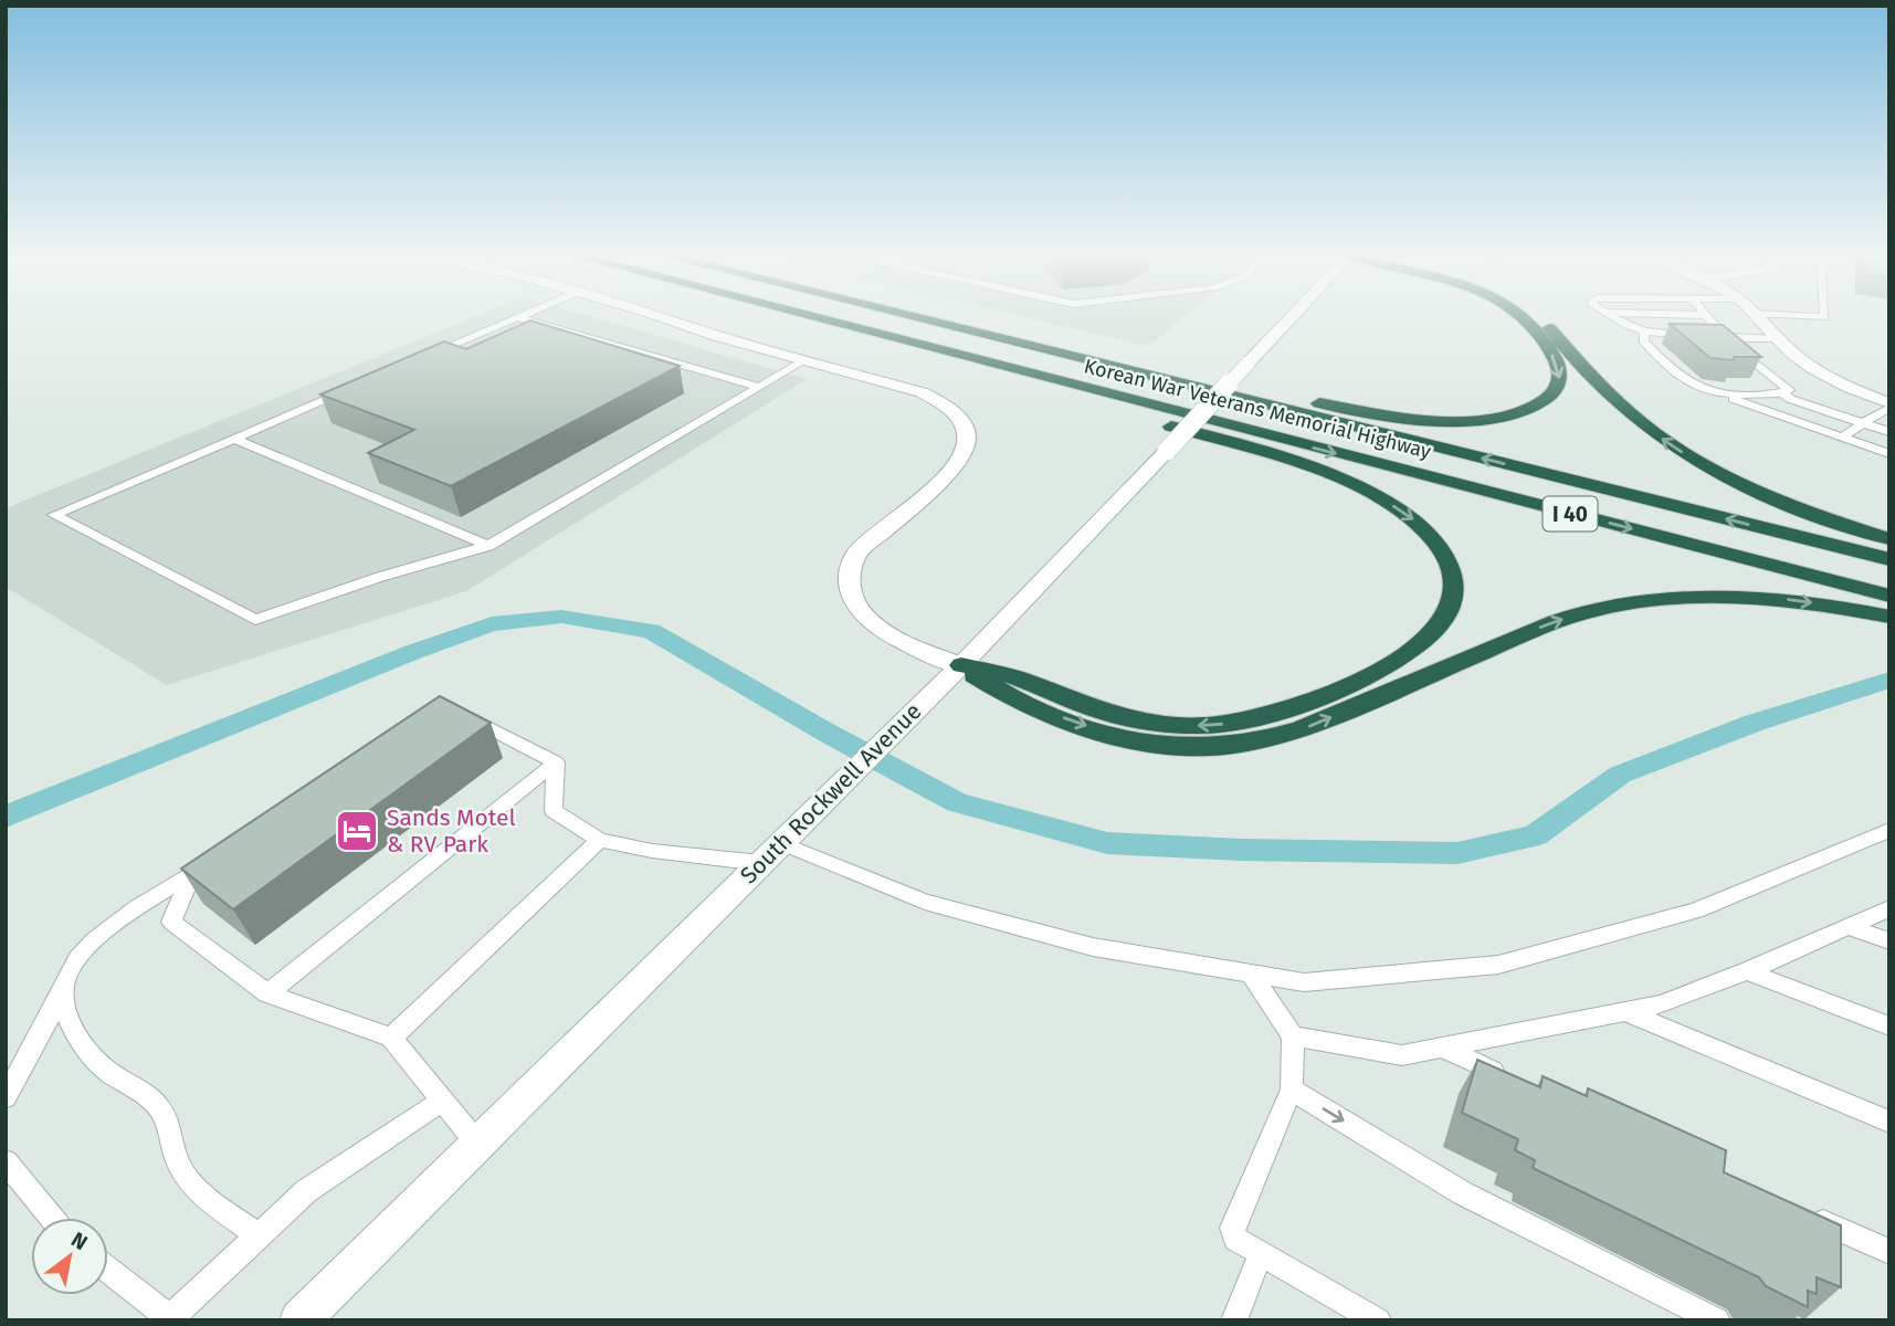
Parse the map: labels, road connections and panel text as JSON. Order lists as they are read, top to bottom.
{
  "streets": {
    "highway": ["Korean War Veterans Memorial Highway", "I 40"],
    "street": ["South Rockwell Avenue"]
  },
  "places": {
    "hotel": ["Sands Motel & RV Park"]
  },
  "north": "top right"
}
